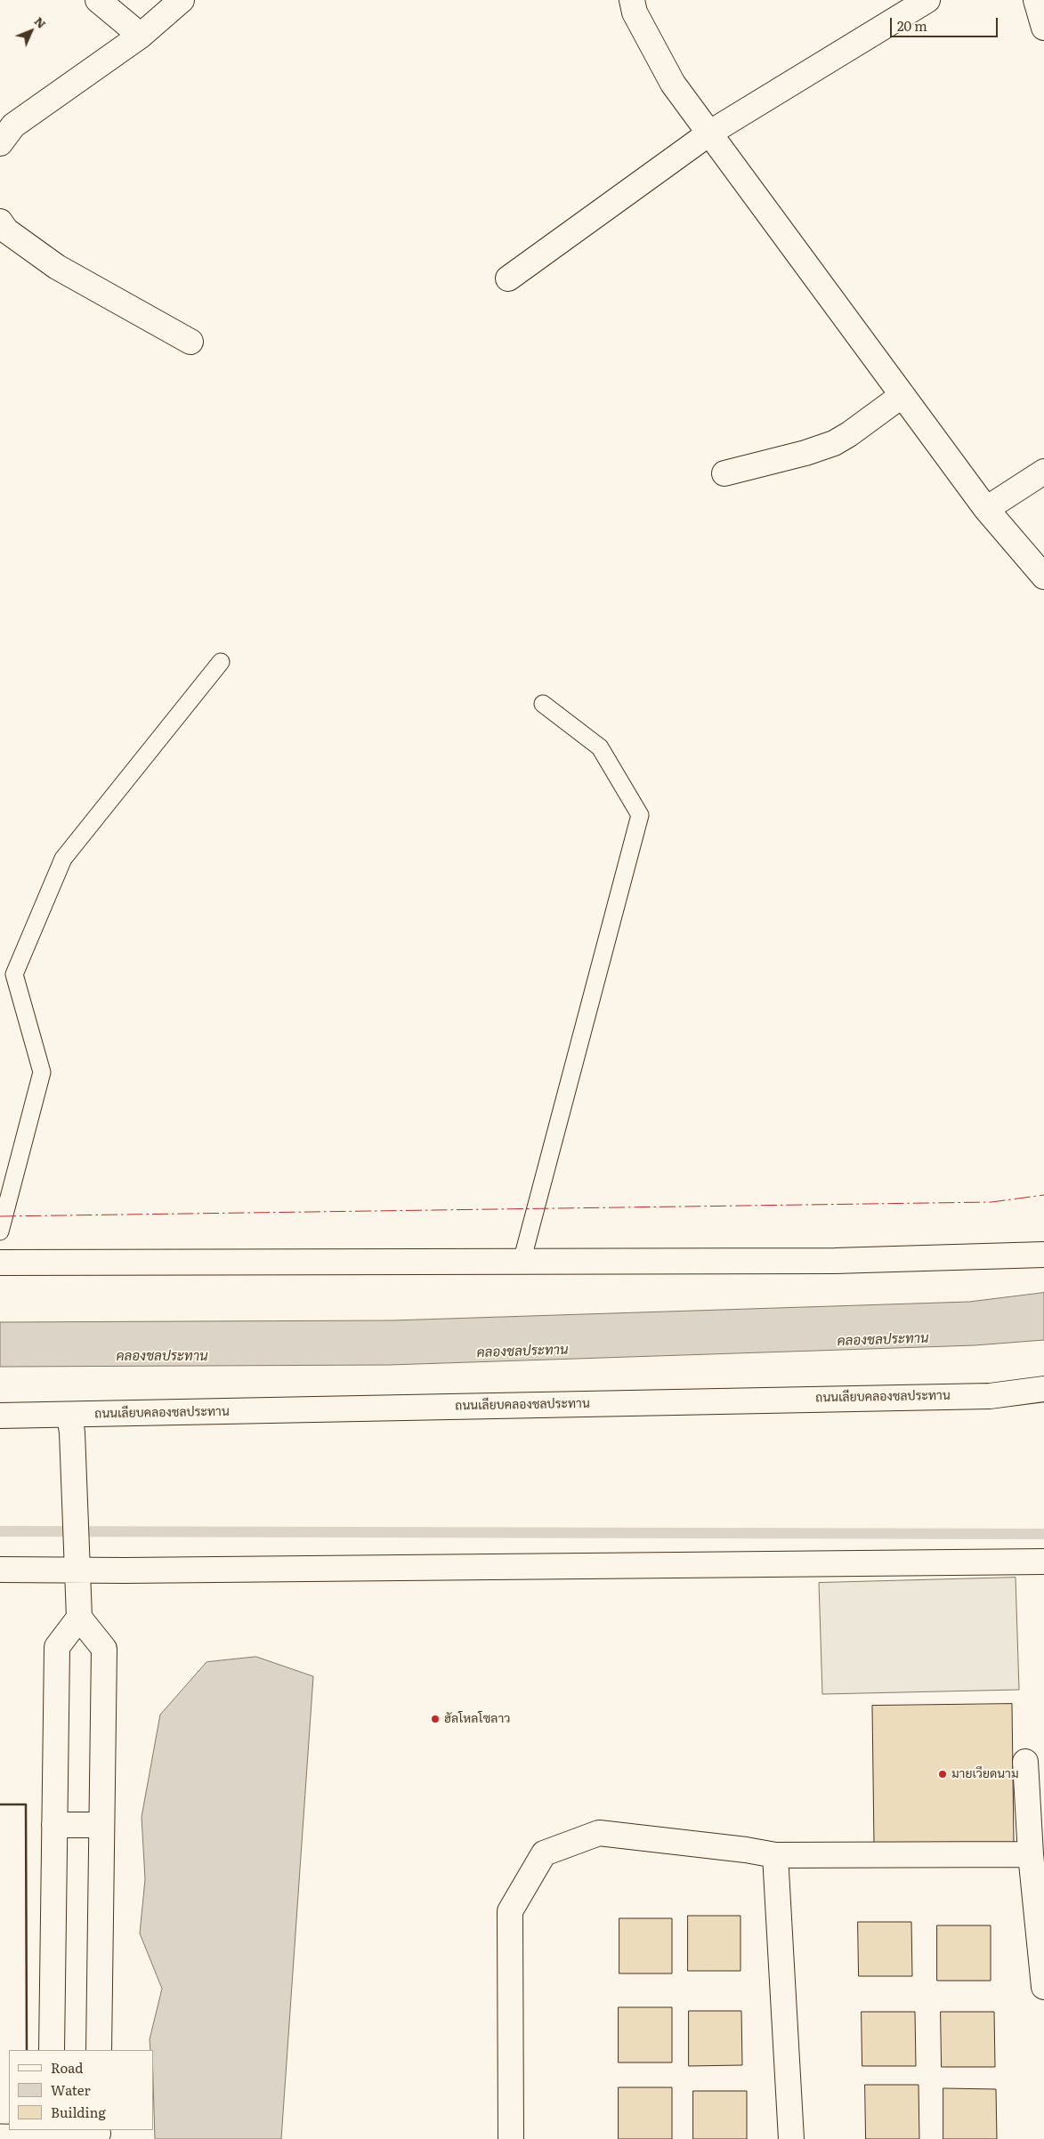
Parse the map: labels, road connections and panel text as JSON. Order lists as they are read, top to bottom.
{
  "streets": {
    "street": ["ถนนเลียบคลองชลประทาน"]
  },
  "water": ["คลองชลประทาน"],
  "places": ["ฮัลโหลโซลาว", "มายเวียดนาม"],
  "legend": ["Road", "Water", "Building"],
  "scale_bar": "20 m",
  "north": "top right"
}
